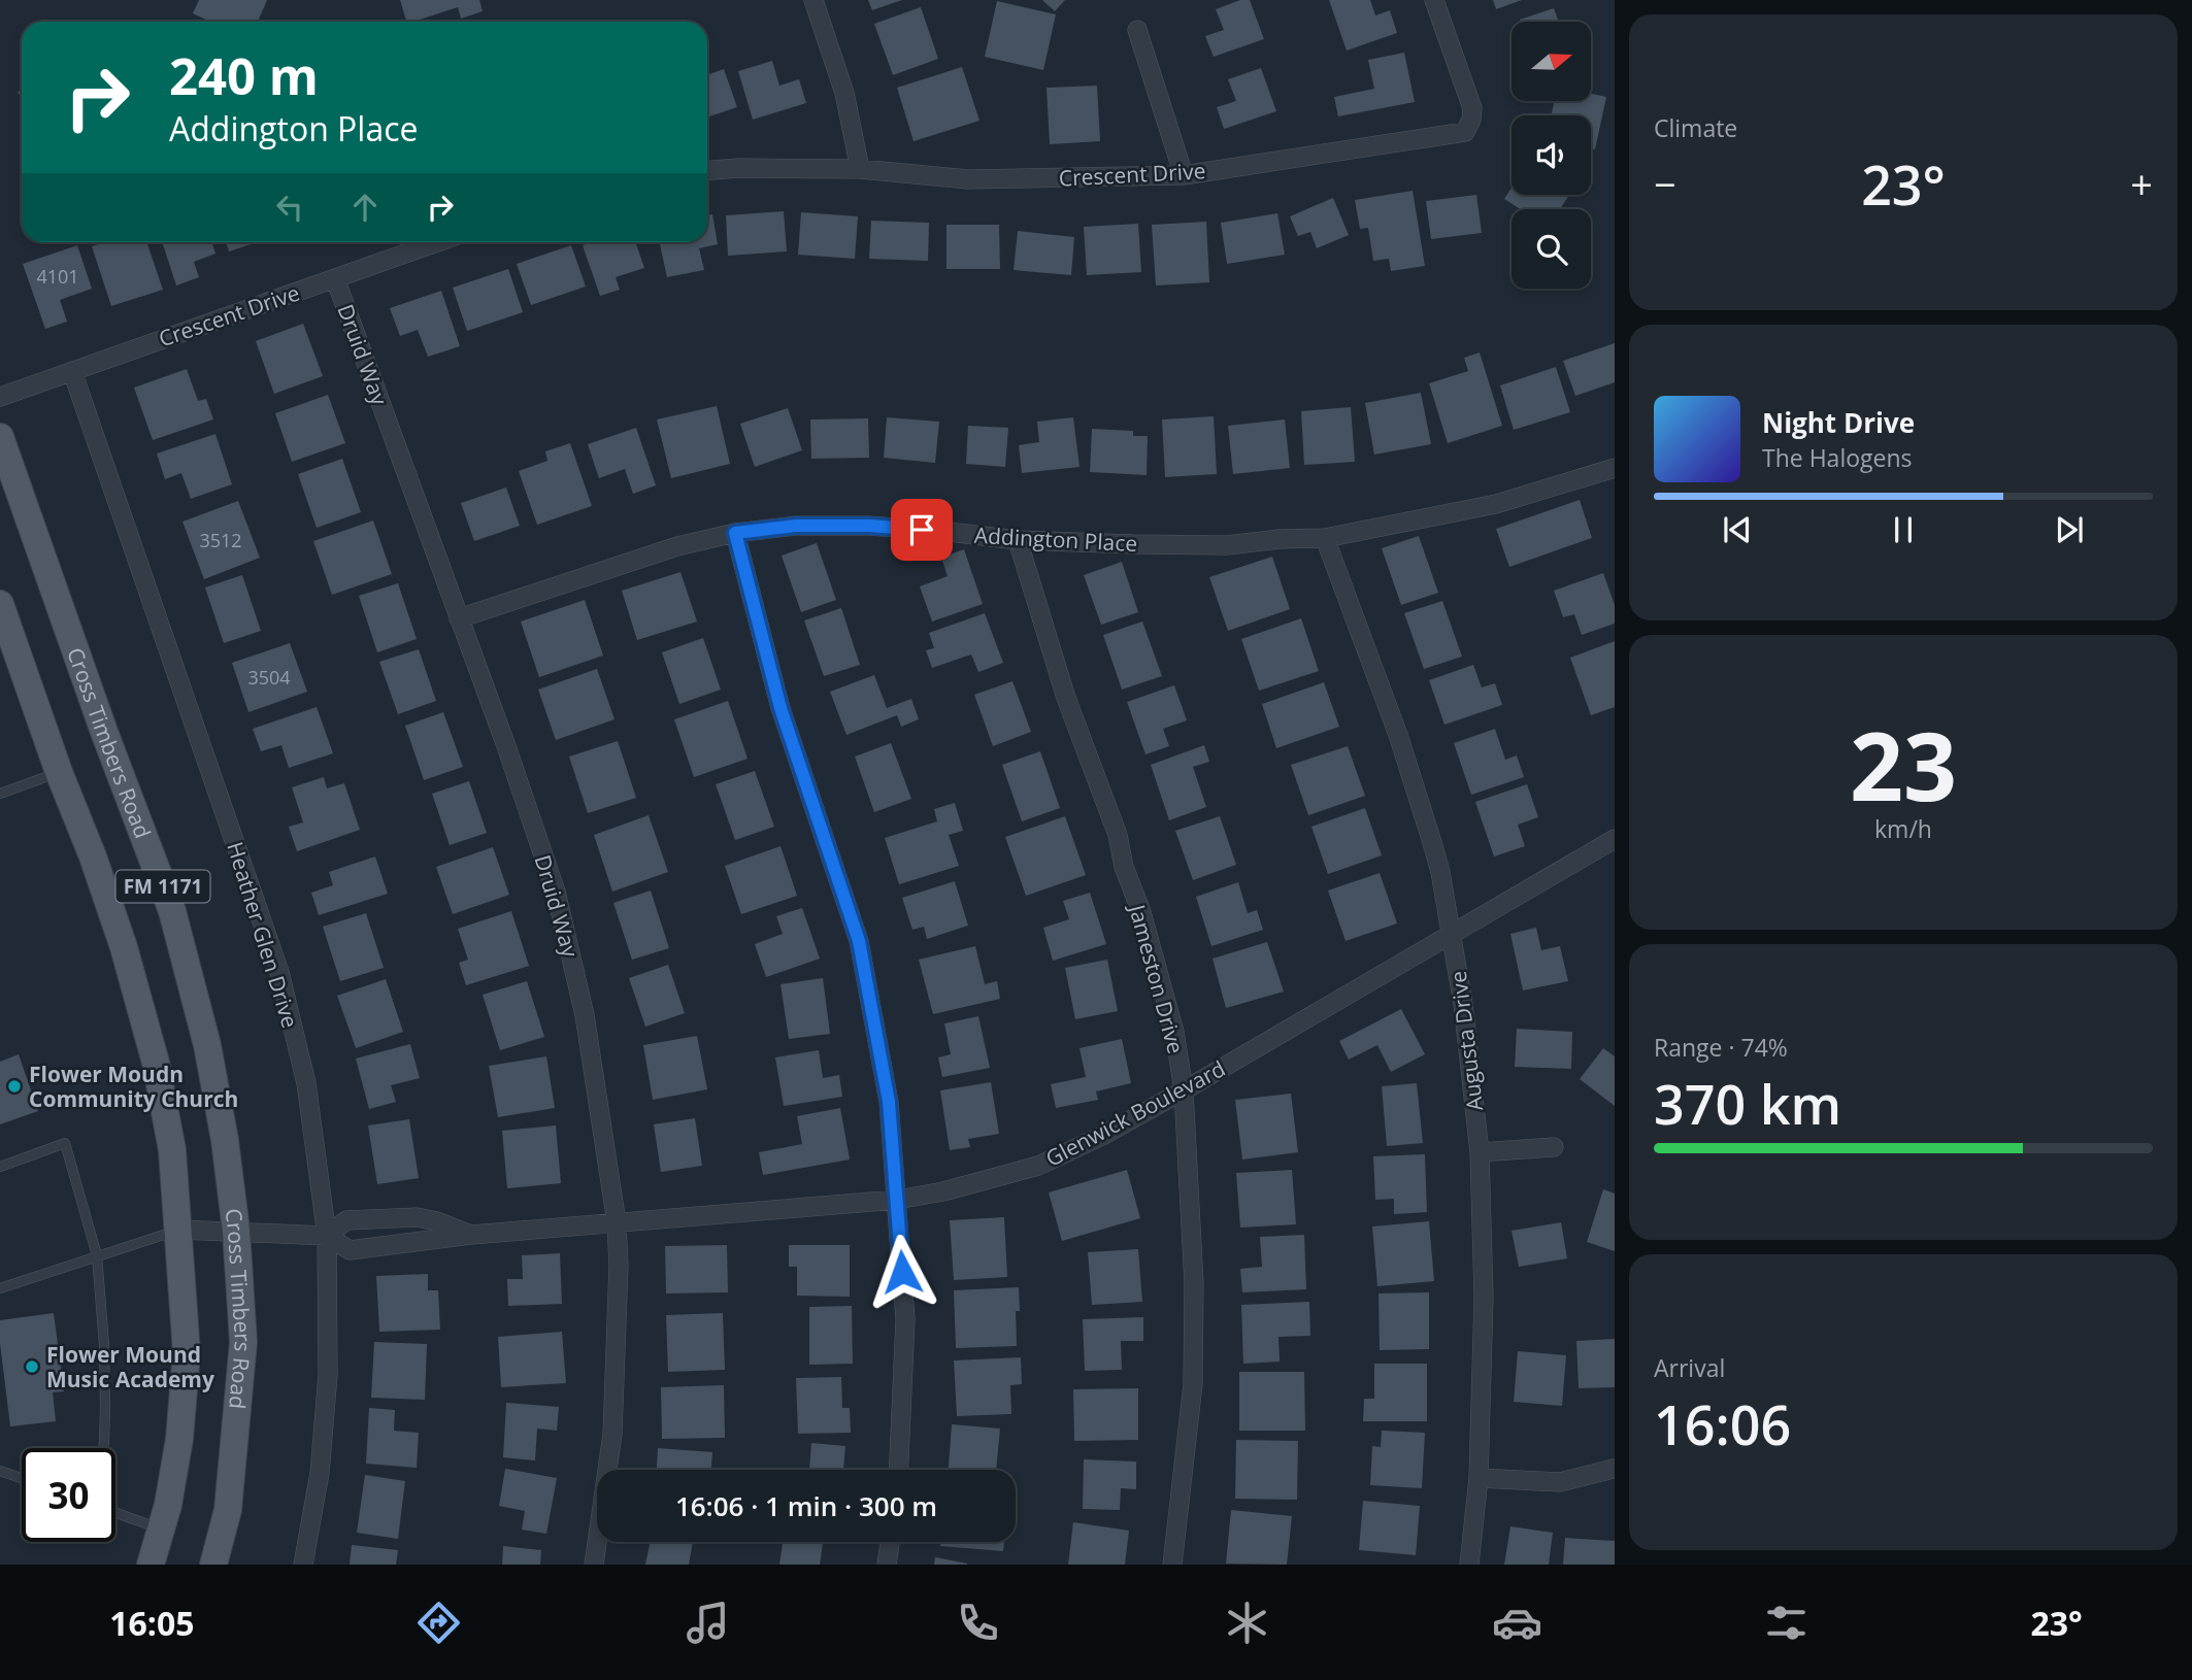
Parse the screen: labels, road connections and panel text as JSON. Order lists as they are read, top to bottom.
{
  "streets": {
    "main road": ["Cross Timbers Road", "FM 1171"],
    "street": [
      "Crescent Drive",
      "Druid Way",
      "Addington Place",
      "Heather Glen Drive",
      "Jameston Drive",
      "Augusta Drive",
      "Glenwick Boulevard"
    ]
  },
  "crossings": [
    ["Crescent Drive", "Druid Way"],
    ["Crescent Drive", "Heather Glen Drive"],
    ["Druid Way", "Addington Place"],
    ["Druid Way", "Glenwick Boulevard"],
    ["Addington Place", "Jameston Drive"],
    ["Addington Place", "Augusta Drive"],
    ["Cross Timbers Road", "Glenwick Boulevard"],
    ["FM 1171", "Glenwick Boulevard"],
    ["Heather Glen Drive", "Glenwick Boulevard"],
    ["Jameston Drive", "Glenwick Boulevard"],
    ["Augusta Drive", "Glenwick Boulevard"]
  ],
  "places": ["Flower Moudn Community Church", "Flower Mound Music Academy"],
  "house_numbers": ["4101", "3512", "3504"],
  "north": "right",
  "page": {
    "tile": [
      "Climate",
      ["23", "km/h"],
      ["Range · 74%", "370 km"],
      ["Arrival", "16:06"]
    ],
    "turn": ["240 m", "Addington Place"],
    "heat": ["−", "23°", "+"],
    "song": ["Night Drive", "The Halogens"],
    "limit": "30",
    "trip": "16:06 · 1 min · 300 m",
    "tabs": ["16:05", "23°"]
  }
}
